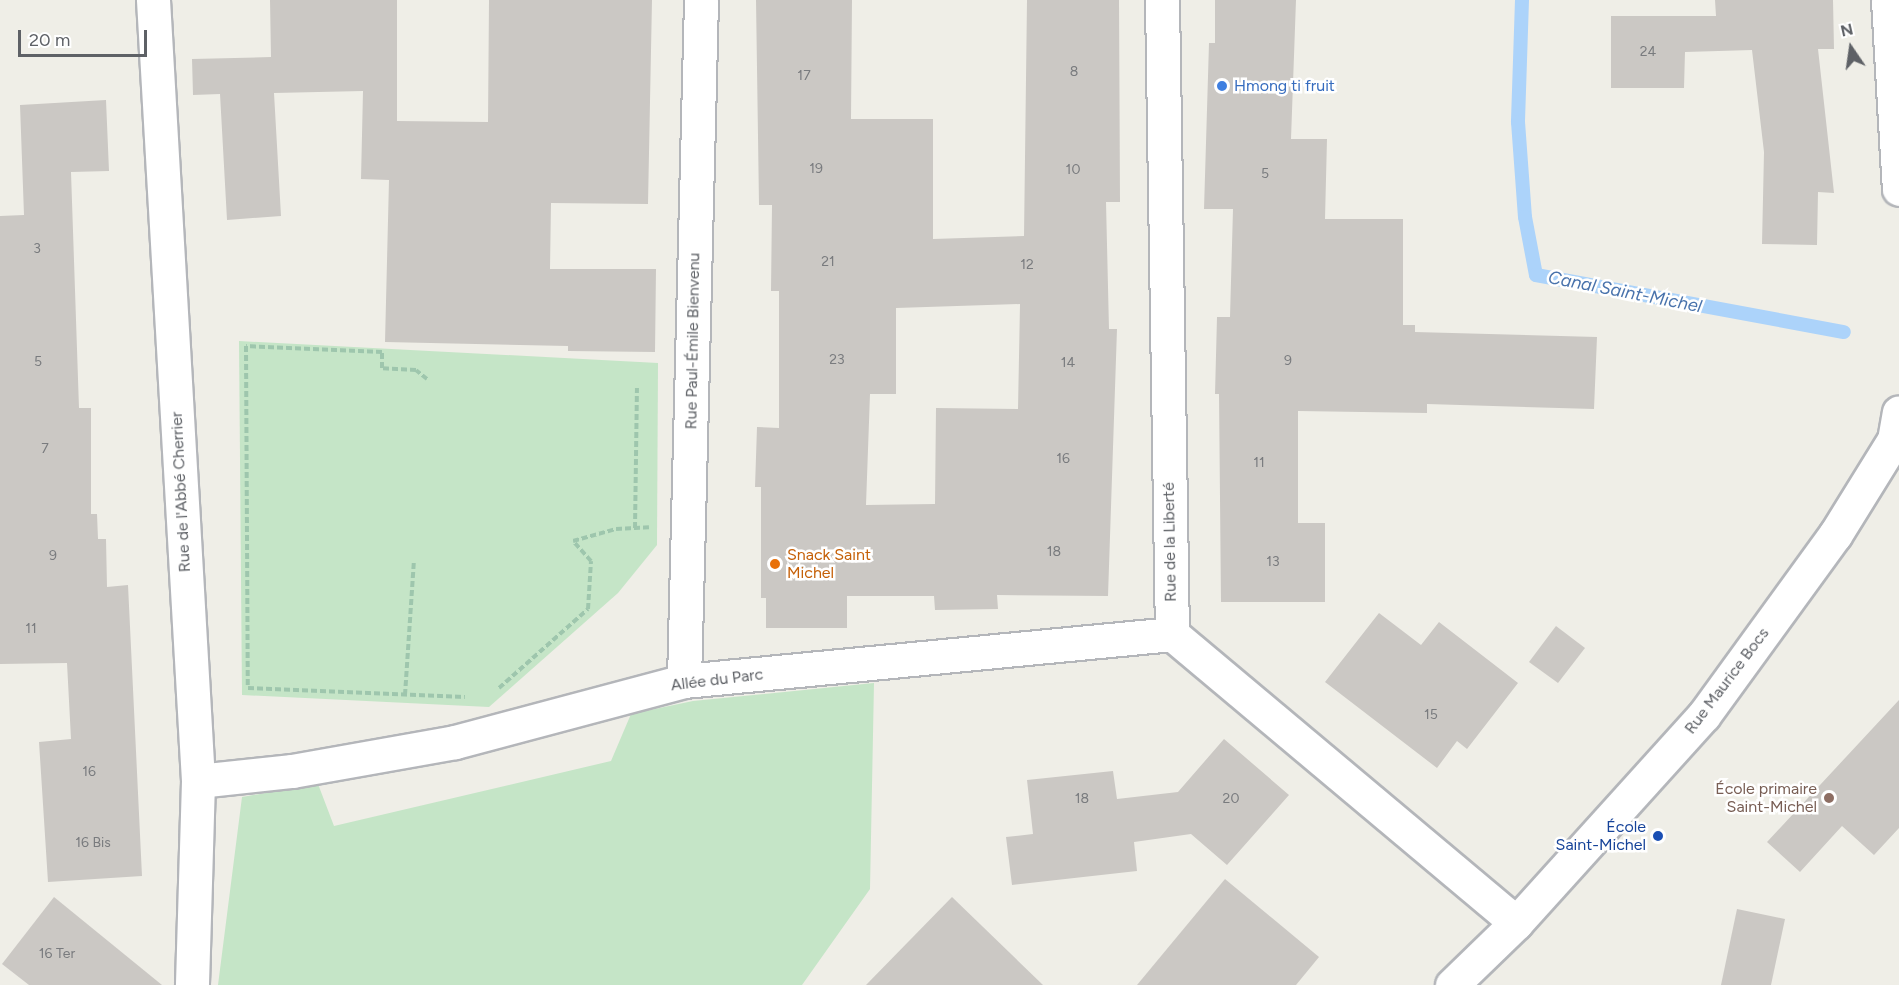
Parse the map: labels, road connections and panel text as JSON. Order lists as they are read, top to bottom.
{
  "streets": {
    "street": [
      "Rue Paul-Émile Bienvenu",
      "Rue de l'Abbé Cherrier",
      "Rue de la Liberté",
      "Allée du Parc",
      "Rue Maurice Bocs"
    ]
  },
  "crossings": [
    ["Rue Paul-Émile Bienvenu", "Allée du Parc"],
    ["Rue de l'Abbé Cherrier", "Allée du Parc"],
    ["Rue de la Liberté", "Allée du Parc"]
  ],
  "water": ["Canal Saint-Michel"],
  "places": [
    "Hmong ti fruit",
    "Snack Saint Michel",
    "École primaire Saint-Michel",
    "École Saint-Michel"
  ],
  "house_numbers": [
    "24",
    "8",
    "17",
    "19",
    "10",
    "5",
    "3",
    "21",
    "12",
    "23",
    "9",
    "5",
    "14",
    "7",
    "16",
    "11",
    "18",
    "9",
    "13",
    "11",
    "15",
    "16",
    "18",
    "20",
    "16 Bis",
    "16 Ter"
  ],
  "scale_bar": "20 m",
  "north": "top"
}
